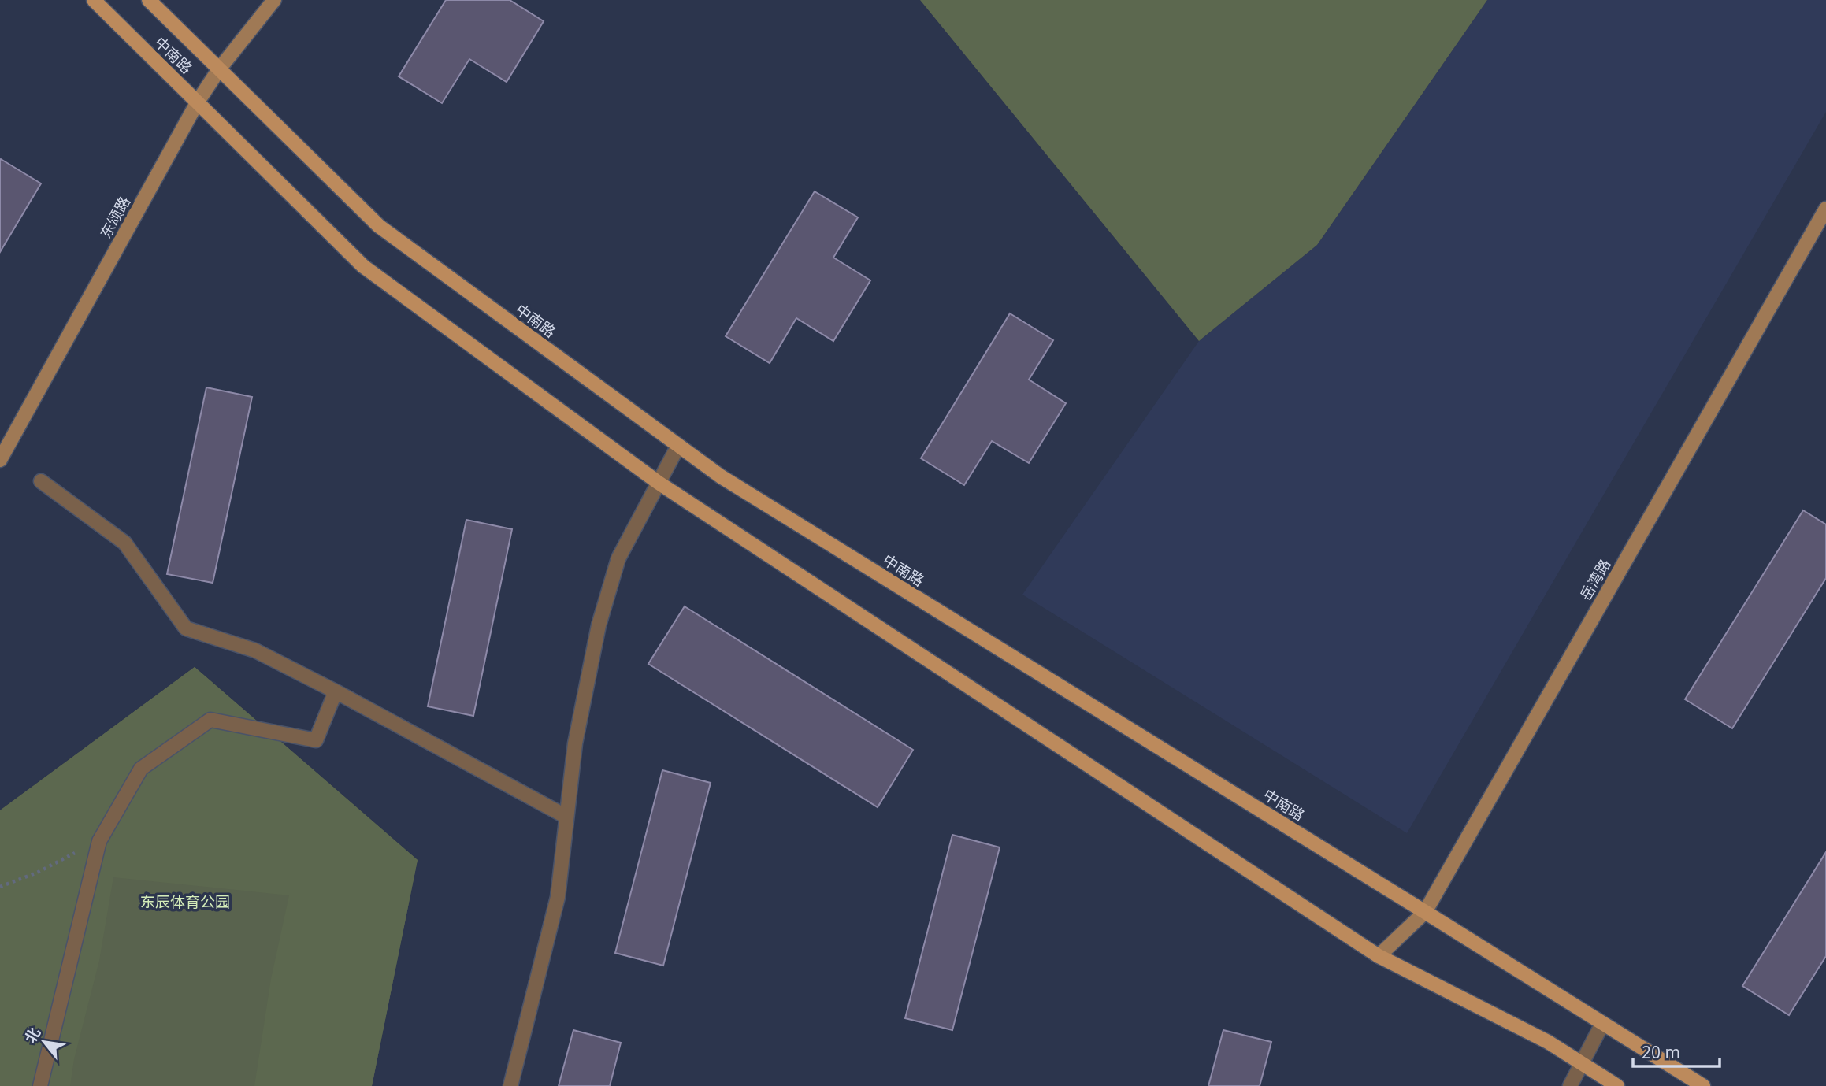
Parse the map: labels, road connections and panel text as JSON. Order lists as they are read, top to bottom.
{
  "streets": {
    "main road": ["中南路"],
    "street": ["东颂路", "岳湾路"]
  },
  "crossings": [
    ["中南路", "东颂路"],
    ["中南路", "岳湾路"]
  ],
  "parks": ["东辰体育公园"],
  "scale_bar": "20 m",
  "north": "top left"
}
